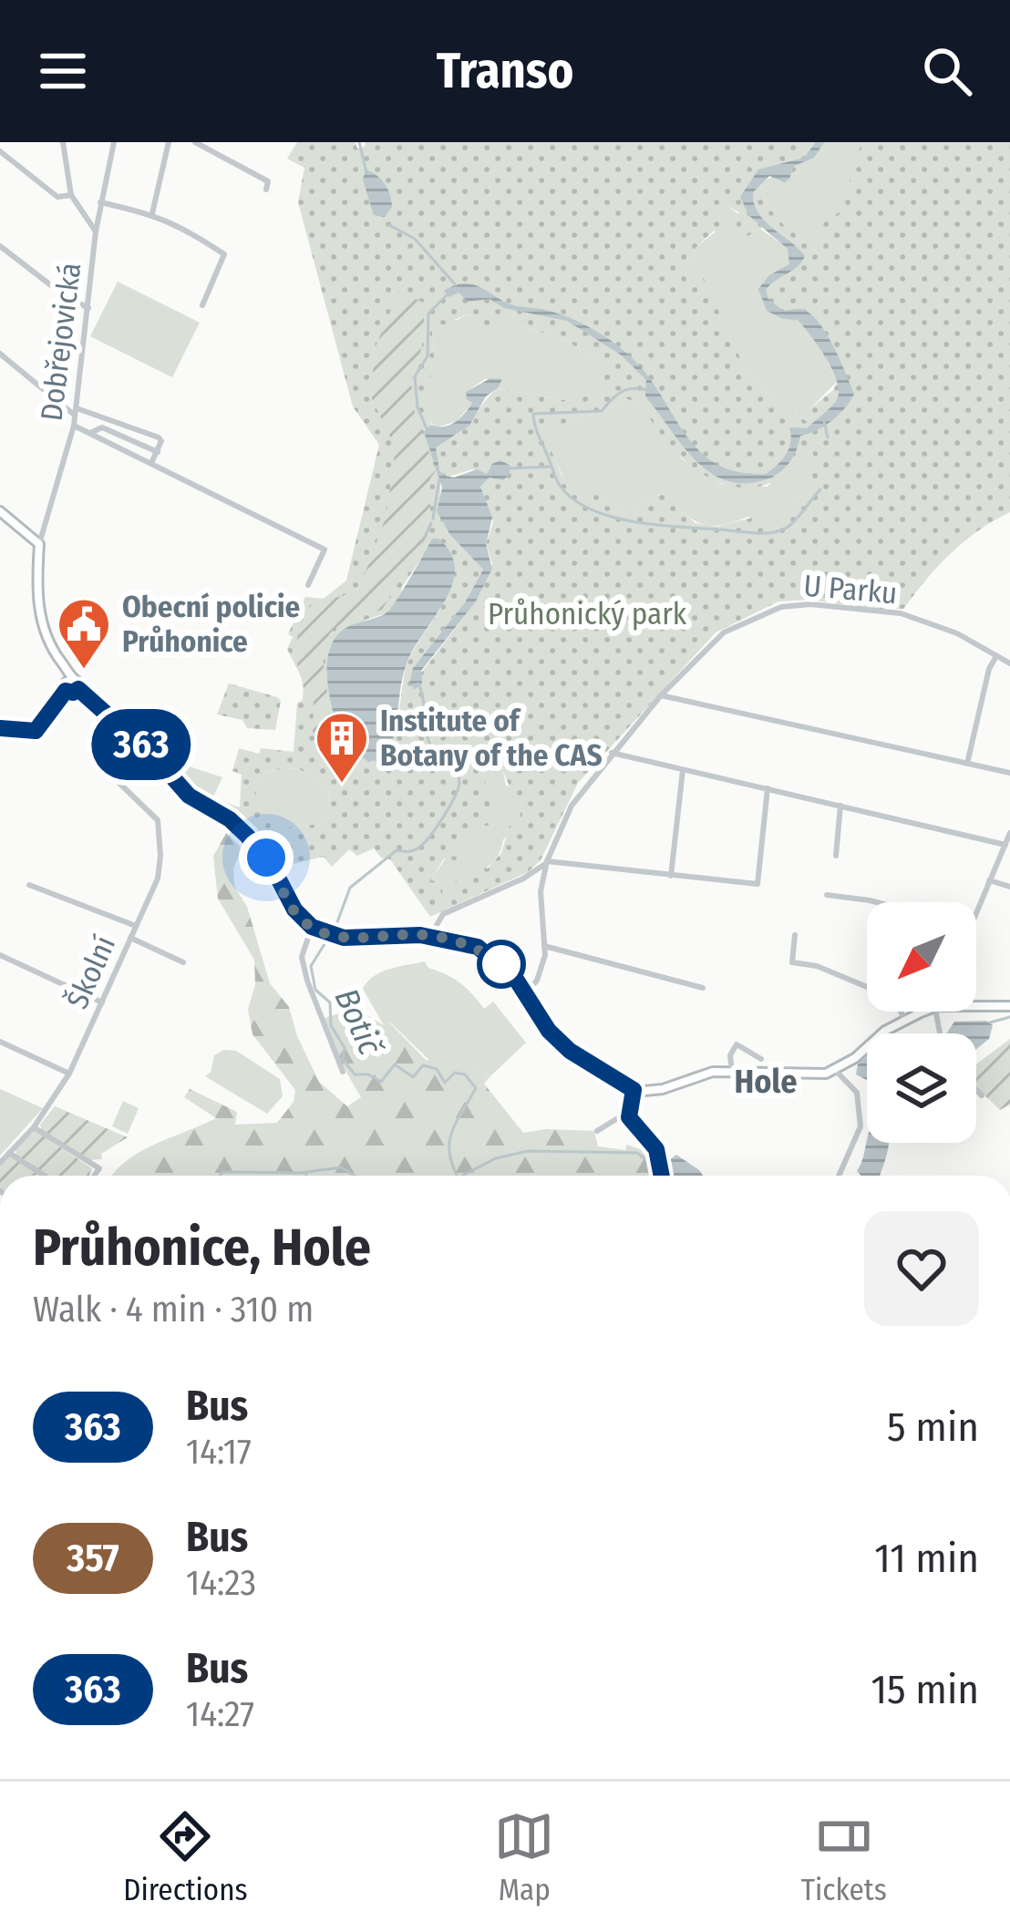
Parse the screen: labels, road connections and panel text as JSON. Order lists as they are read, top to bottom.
{
  "streets": {
    "street": ["Dobřejovická", "U Parku", "Školní"]
  },
  "districts": ["Hole"],
  "water": ["Botič"],
  "parks": ["Průhonický park"],
  "places": {
    "public building": ["Obecní policie Průhonice"],
    "building": ["Institute of Botany of the CAS"]
  },
  "lines": ["bus line 363"],
  "north": "bottom left",
  "page": {
    "header": "Transo",
    "on_map": "363",
    "heading": ["Průhonice, Hole", "Walk · 4 min · 310 m"],
    "list": [
      {
        "mark": "363",
        "name": "Bus",
        "note": "14:17",
        "value": "5 min"
      },
      {
        "mark": "357",
        "name": "Bus",
        "note": "14:23",
        "value": "11 min"
      },
      {
        "mark": "363",
        "name": "Bus",
        "note": "14:27",
        "value": "15 min"
      }
    ],
    "tabs": ["Directions", "Map", "Tickets"]
  }
}
